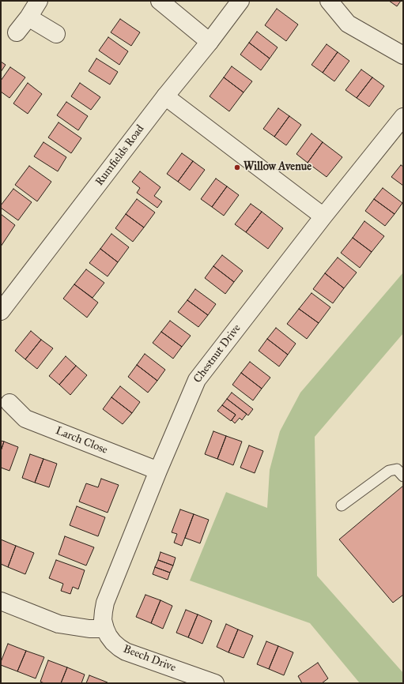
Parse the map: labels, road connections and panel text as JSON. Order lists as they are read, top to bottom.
{
  "streets": {
    "street": [
      "Rumfields Road",
      "Chestnut Drive",
      "Larch Close",
      "Beech Drive"
    ]
  },
  "crossings": [
    ["Chestnut Drive", "Larch Close"],
    ["Chestnut Drive", "Beech Drive"]
  ],
  "places": ["Willow Avenue"]
}
